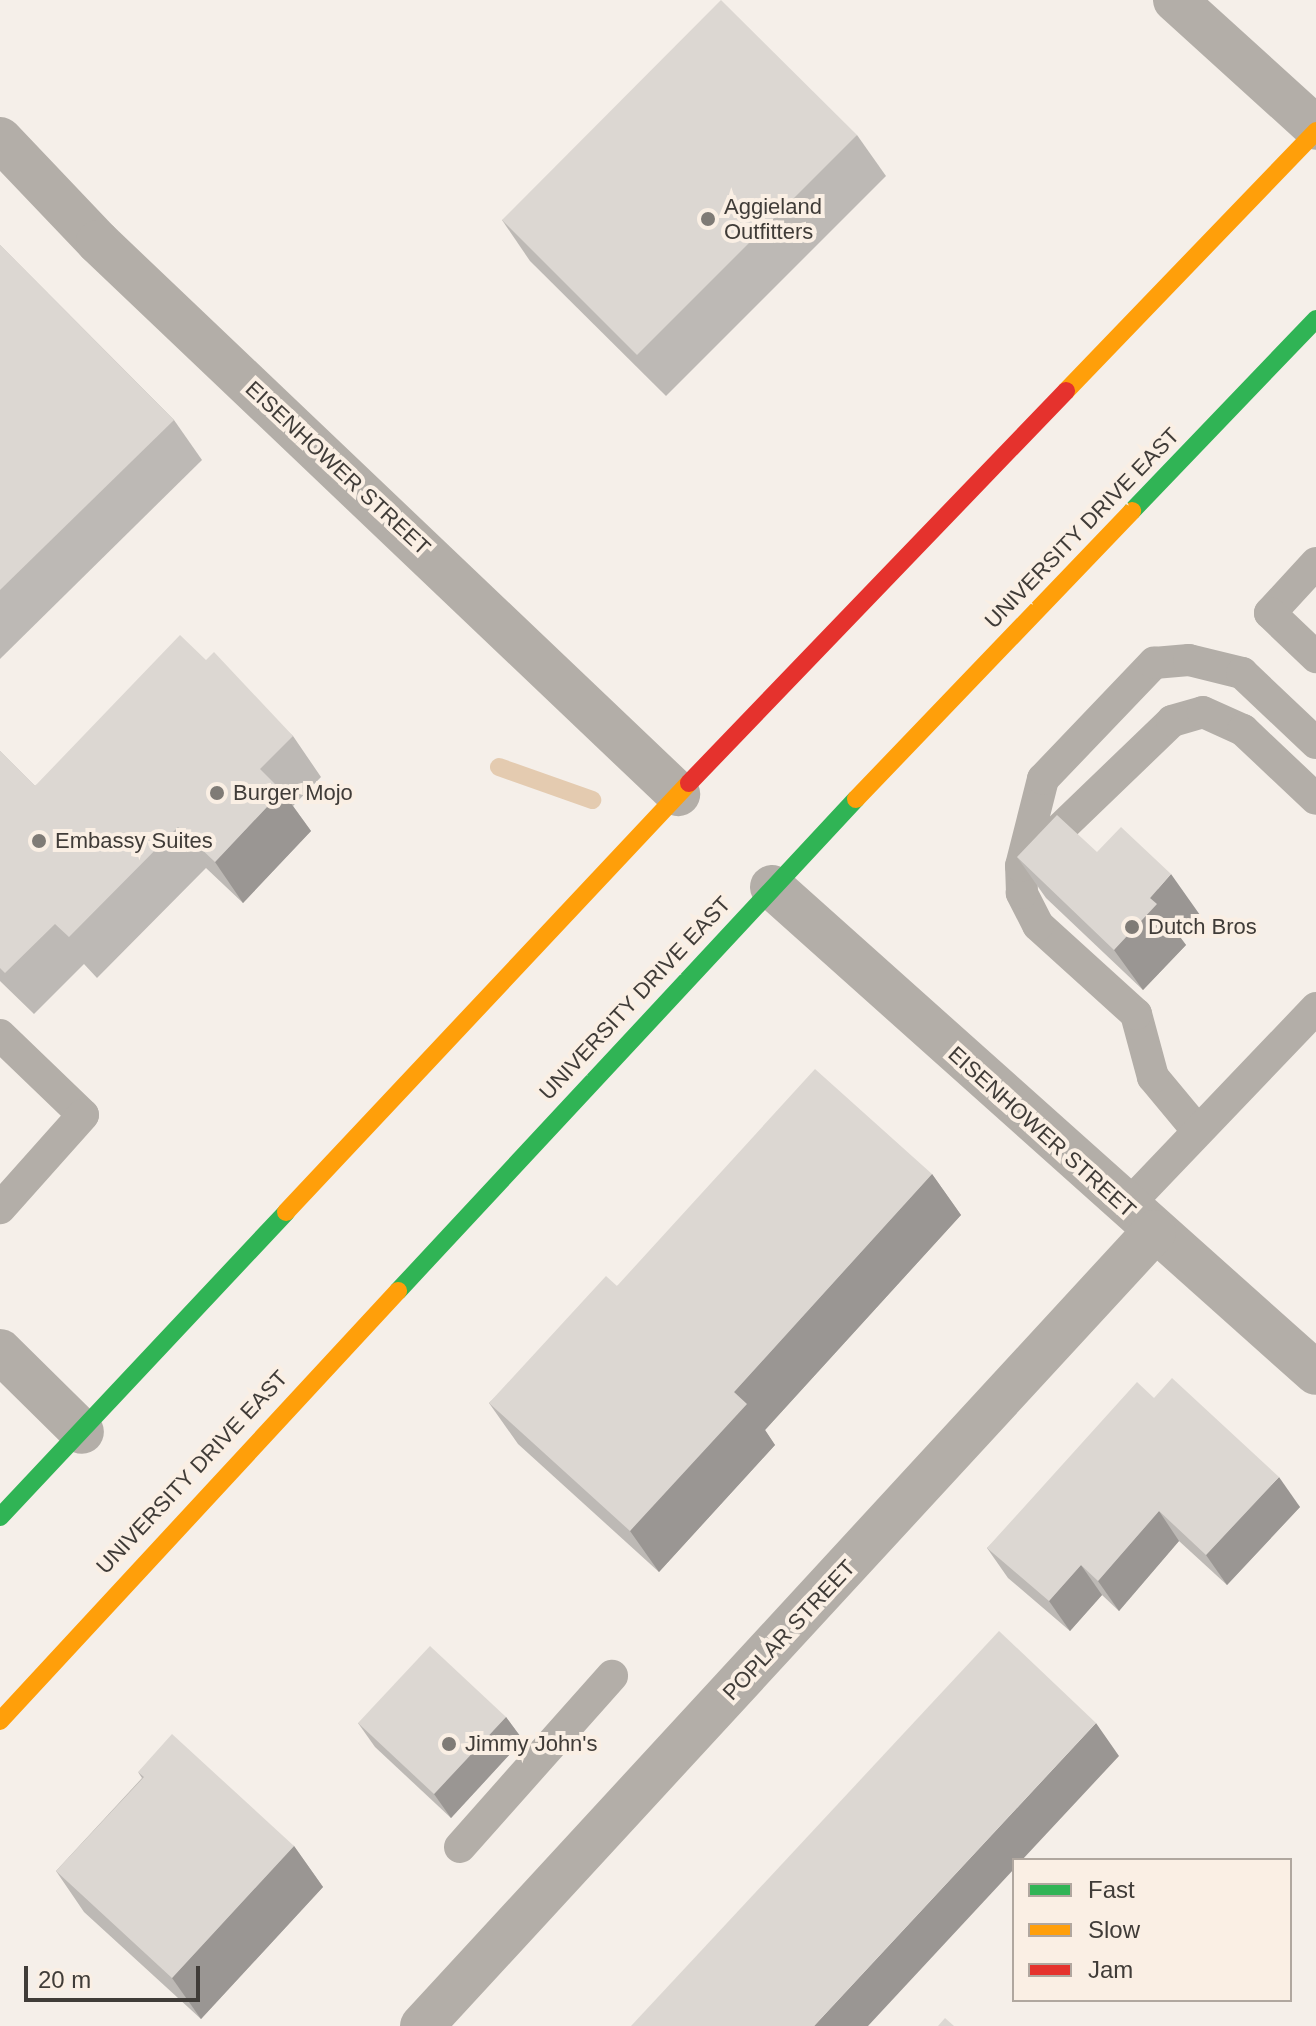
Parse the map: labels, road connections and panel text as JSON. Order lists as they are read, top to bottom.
{
  "streets": {
    "main road": ["UNIVERSITY DRIVE EAST"],
    "street": ["EISENHOWER STREET", "POPLAR STREET"]
  },
  "crossings": [
    ["EISENHOWER STREET", "UNIVERSITY DRIVE EAST"],
    ["EISENHOWER STREET", "POPLAR STREET"]
  ],
  "places": [
    "Aggieland Outfitters",
    "Burger Mojo",
    "Embassy Suites",
    "Dutch Bros",
    "Jimmy John's"
  ],
  "legend": ["Fast", "Slow", "Jam"],
  "scale_bar": "20 m"
}
